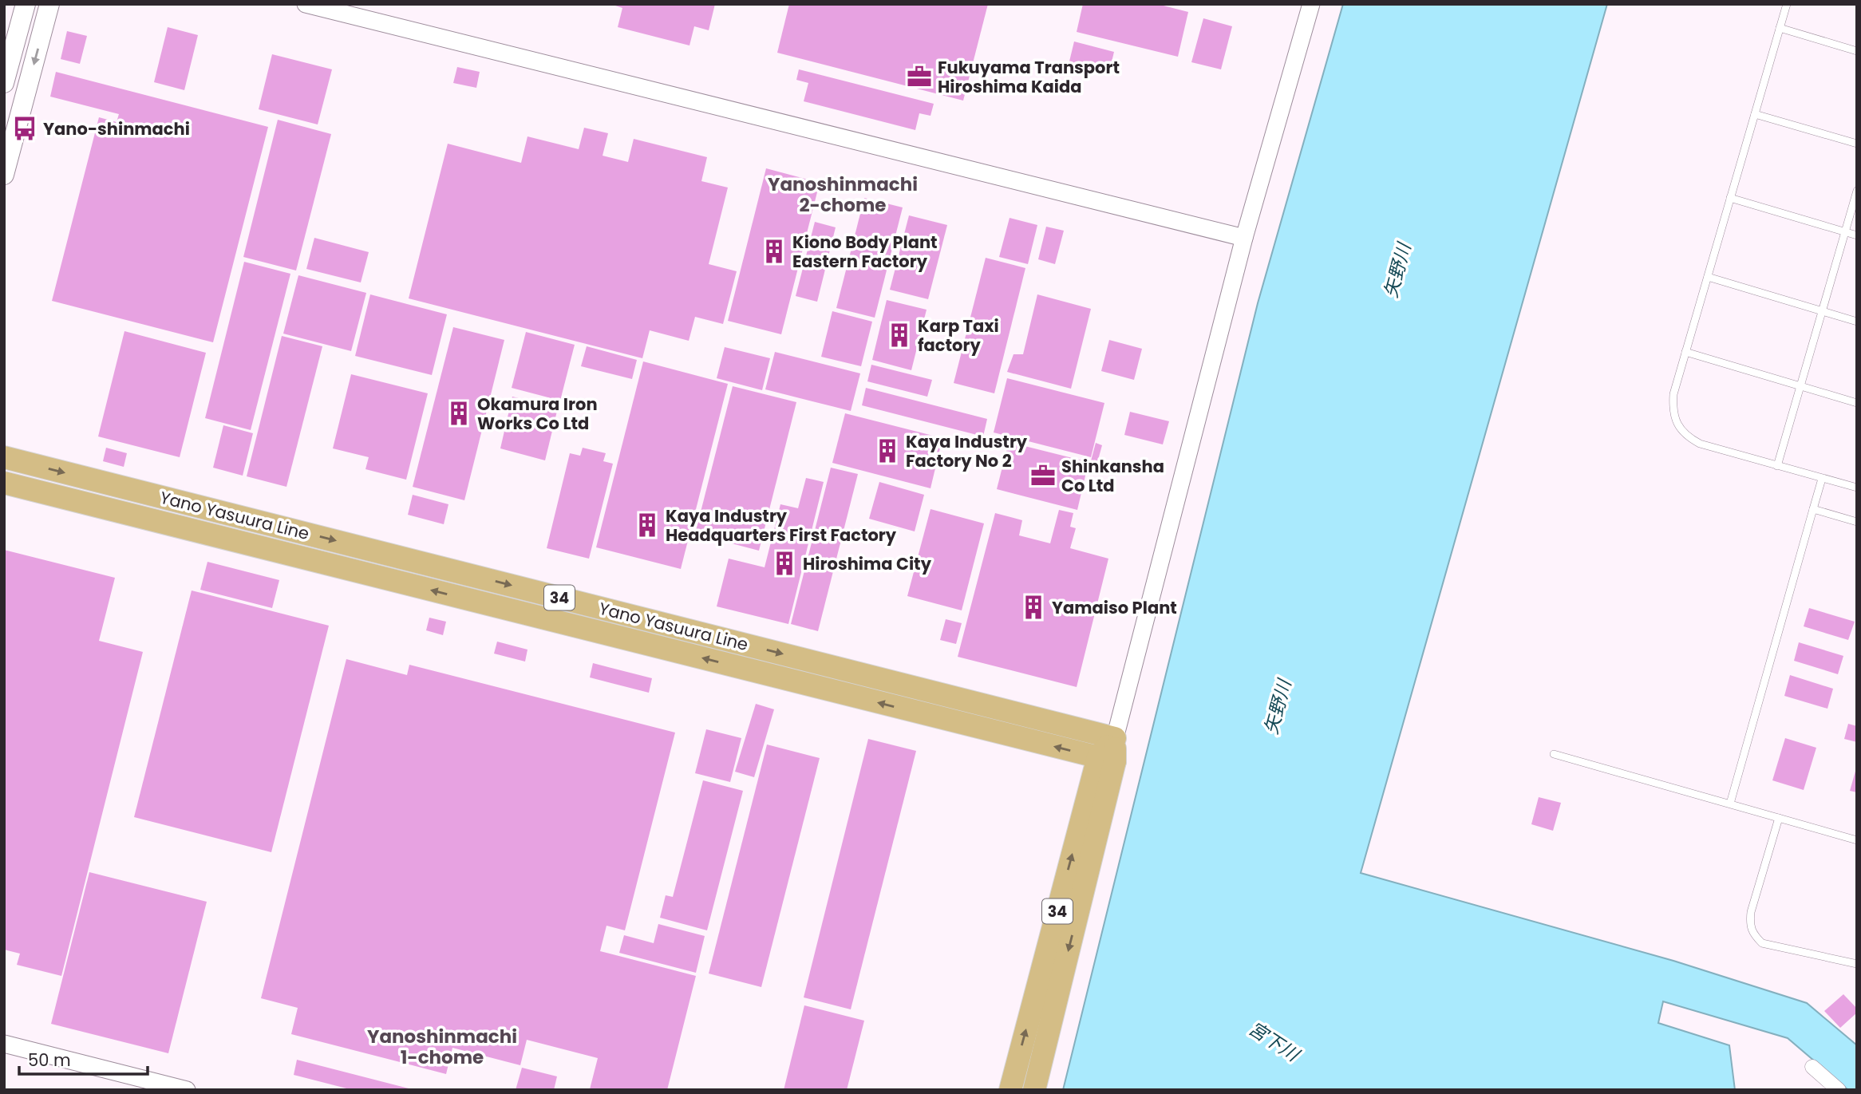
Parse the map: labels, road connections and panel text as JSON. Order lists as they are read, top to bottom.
{
  "streets": {
    "main road": ["Yano Yasuura Line", "34"]
  },
  "crossings": [
    ["Yano Yasuura Line", "34"]
  ],
  "districts": ["Yanoshinmachi 2-chome", "Yanoshinmachi 1-chome"],
  "water": ["矢野川", "宮下川"],
  "places": {
    "office": ["Fukuyama Transport Hiroshima Kaida", "Shinkansha Co Ltd"],
    "bus stop": ["Yano-shinmachi"],
    "building": [
      "Kiono Body Plant Eastern Factory",
      "Karp Taxi factory",
      "Okamura Iron Works Co Ltd",
      "Kaya Industry Factory No 2",
      "Kaya Industry Headquarters First Factory",
      "Hiroshima City",
      "Yamaiso Plant"
    ]
  },
  "scale_bar": "50 m"
}
